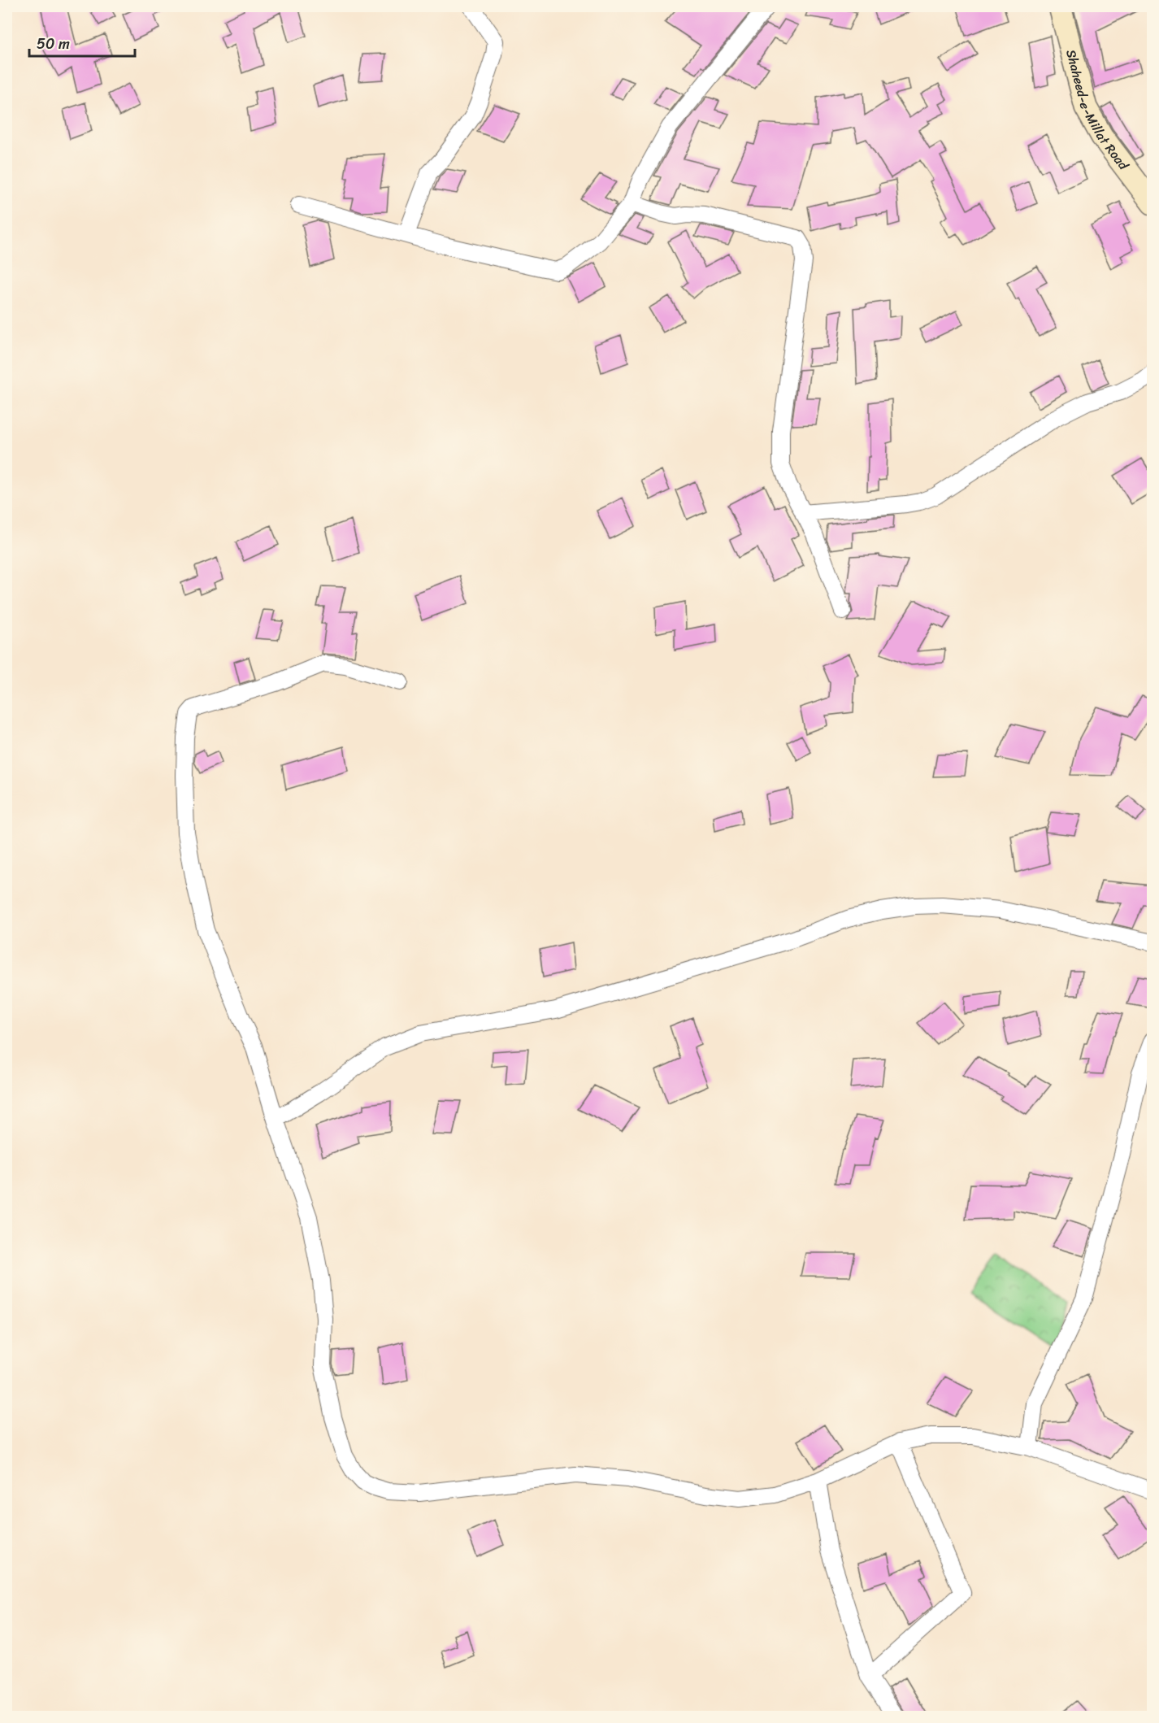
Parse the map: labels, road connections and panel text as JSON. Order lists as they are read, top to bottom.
{
  "streets": {
    "main road": ["Shaheed-e-Millat Road"]
  },
  "scale_bar": "50 m"
}
